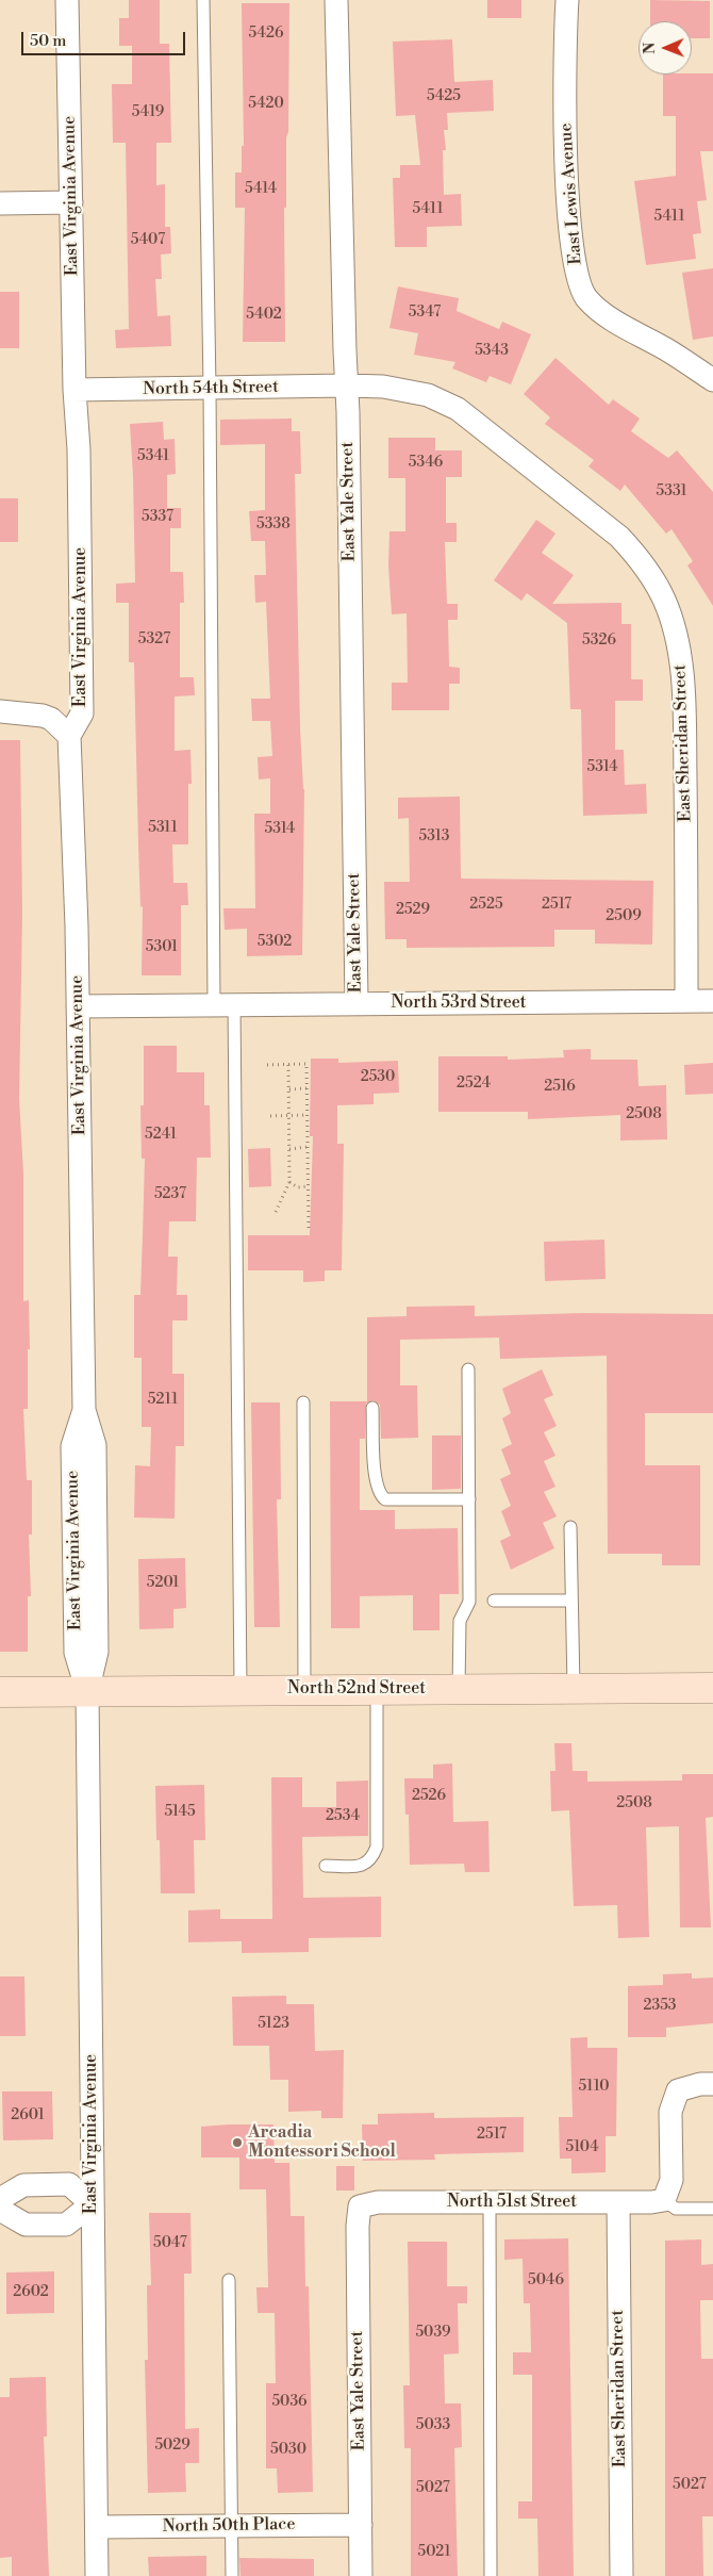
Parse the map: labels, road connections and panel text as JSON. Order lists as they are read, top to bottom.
{
  "streets": {
    "main road": ["North 52nd Street"],
    "street": [
      "East Lewis Avenue",
      "East Virginia Avenue",
      "North 54th Street",
      "East Yale Street",
      "East Sheridan Street",
      "North 53rd Street",
      "North 51st Street",
      "North 50th Place"
    ]
  },
  "crossings": [
    ["East Virginia Avenue", "North 54th Street"],
    ["East Virginia Avenue", "North 53rd Street"],
    ["East Virginia Avenue", "North 52nd Street"],
    ["East Virginia Avenue", "North 50th Place"],
    ["North 54th Street", "East Yale Street"],
    ["North 54th Street", "East Sheridan Street"],
    ["East Yale Street", "East Sheridan Street"],
    ["East Yale Street", "North 53rd Street"],
    ["East Yale Street", "North 51st Street"],
    ["East Yale Street", "North 50th Place"],
    ["East Sheridan Street", "North 53rd Street"],
    ["East Sheridan Street", "North 51st Street"]
  ],
  "places": ["Arcadia Montessori School"],
  "house_numbers": [
    "5426",
    "5425",
    "5420",
    "5419",
    "5414",
    "5411",
    "5411",
    "5407",
    "5347",
    "5402",
    "5343",
    "5341",
    "5346",
    "5331",
    "5337",
    "5338",
    "5327",
    "5326",
    "5314",
    "5311",
    "5314",
    "5313",
    "2525",
    "2517",
    "2529",
    "2509",
    "5302",
    "5301",
    "2530",
    "2524",
    "2516",
    "2508",
    "5241",
    "5237",
    "5211",
    "5201",
    "2526",
    "2508",
    "5145",
    "2534",
    "2353",
    "5123",
    "5110",
    "2601",
    "2517",
    "5104",
    "5047",
    "5046",
    "2602",
    "5039",
    "5036",
    "5033",
    "5029",
    "5030",
    "5027",
    "5027",
    "5021"
  ],
  "scale_bar": "50 m",
  "north": "left"
}
